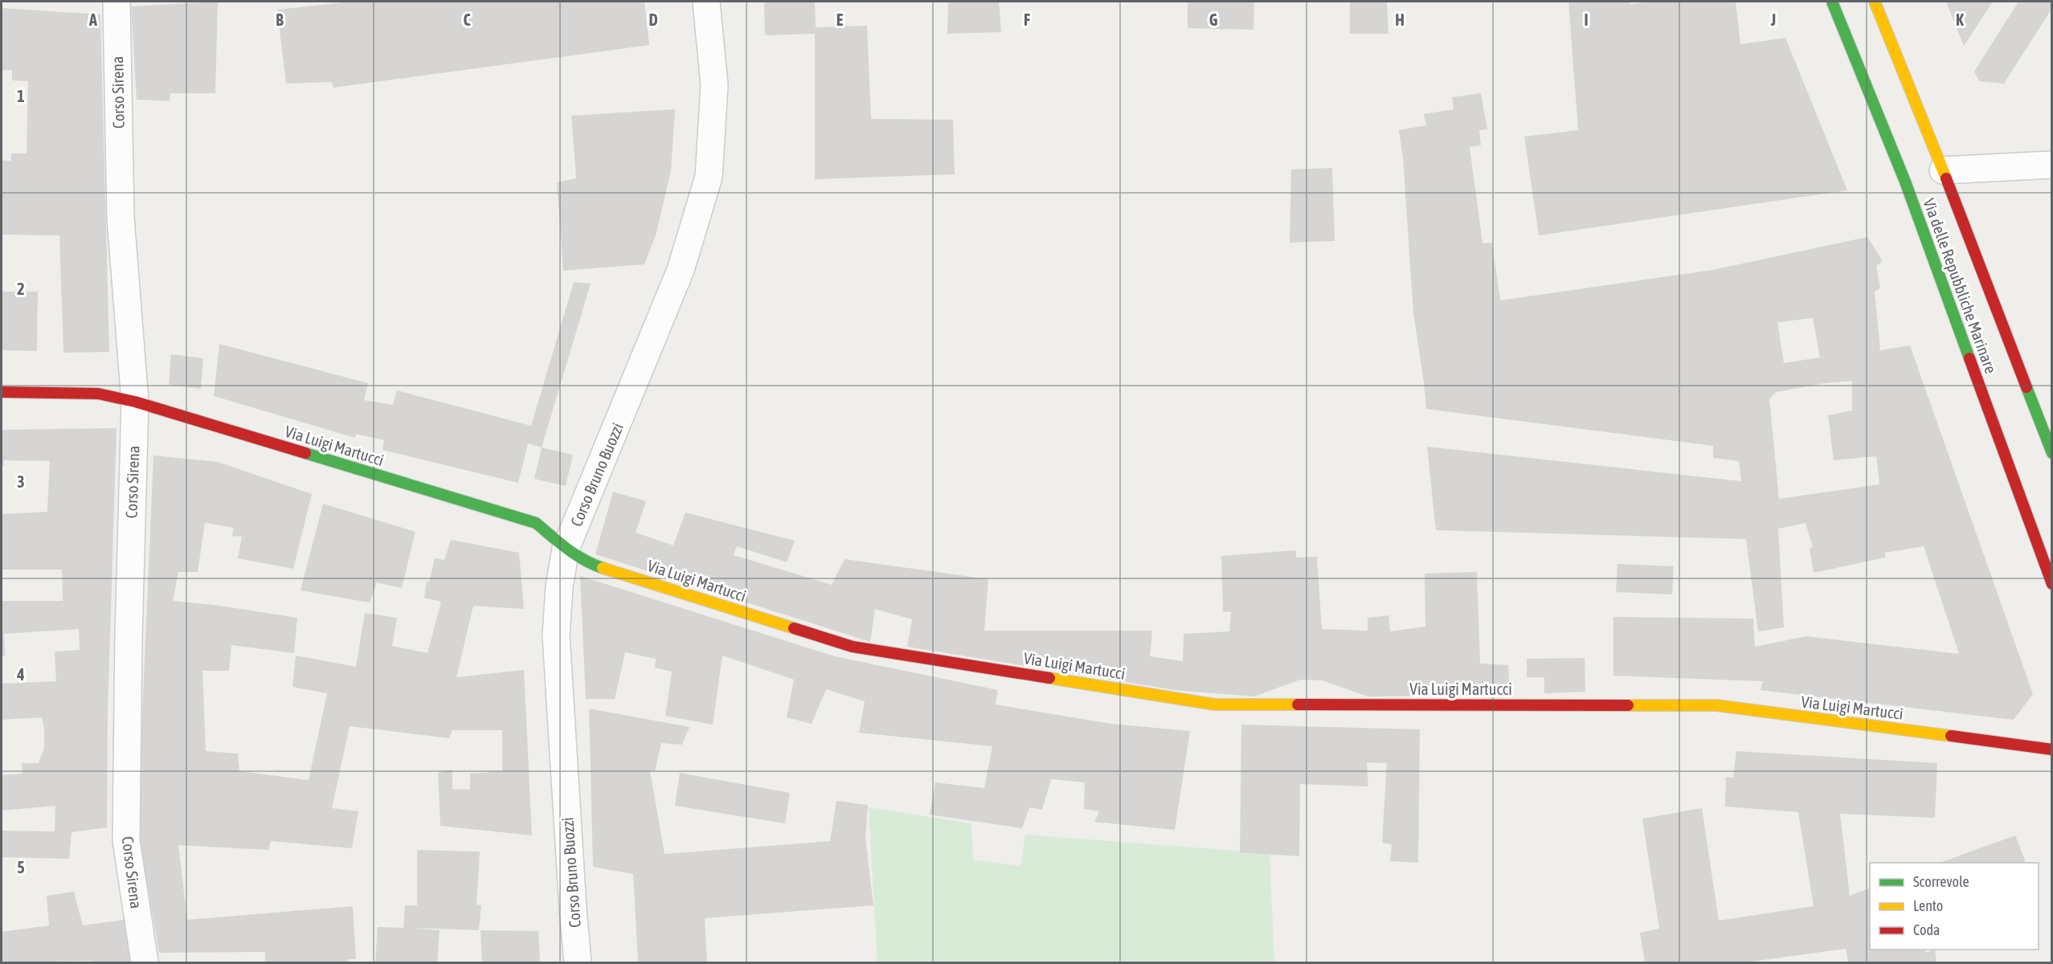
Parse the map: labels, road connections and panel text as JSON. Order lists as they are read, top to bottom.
{
  "streets": {
    "street": [
      "Corso Sirena",
      "Via delle Repubbliche Marinare",
      "Via Luigi Martucci",
      "Corso Bruno Buozzi"
    ]
  },
  "crossings": [
    ["Corso Sirena", "Via Luigi Martucci"],
    ["Via Luigi Martucci", "Corso Bruno Buozzi"]
  ],
  "legend": ["Scorrevole", "Lento", "Coda"],
  "grid": {
    "columns": [
      "A",
      "B",
      "C",
      "D",
      "E",
      "F",
      "G",
      "H",
      "I",
      "J",
      "K"
    ],
    "rows": [
      "1",
      "2",
      "3",
      "4",
      "5"
    ]
  }
}
